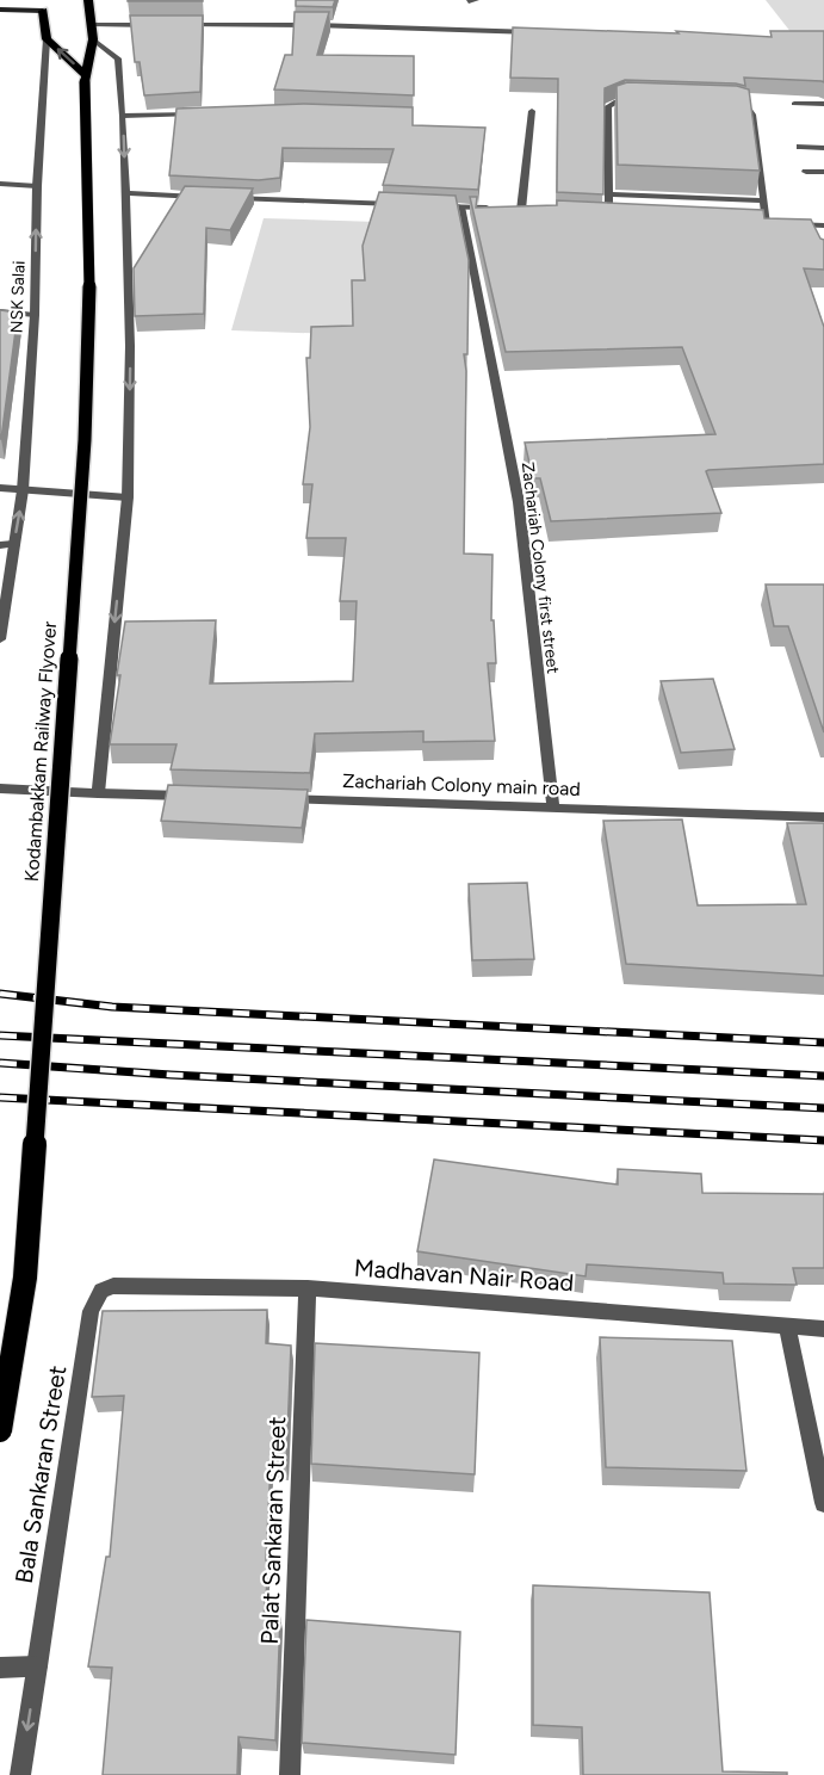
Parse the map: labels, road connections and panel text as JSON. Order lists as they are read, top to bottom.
{
  "streets": {
    "main road": ["Kodambakkam Railway Flyover"],
    "street": [
      "NSK Salai",
      "Zachariah Colony first street",
      "Zachariah Colony main road",
      "Madhavan Nair Road",
      "Bala Sankaran Street",
      "Palat Sankaran Street"
    ]
  },
  "crossings": [
    ["Zachariah Colony first street", "Zachariah Colony main road"],
    ["Madhavan Nair Road", "Bala Sankaran Street"],
    ["Madhavan Nair Road", "Palat Sankaran Street"]
  ]
}
